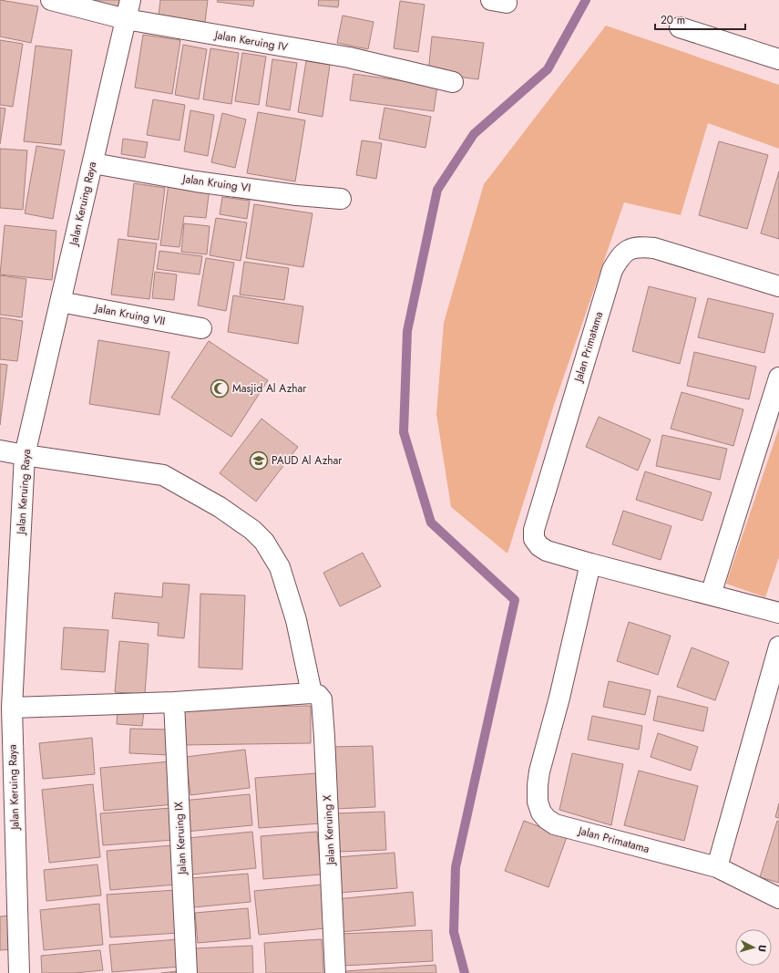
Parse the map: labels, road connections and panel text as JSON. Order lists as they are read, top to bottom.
{
  "streets": {
    "street": [
      "Jalan Keruing IV",
      "Jalan Kruing VI",
      "Jalan Keruing Raya",
      "Jalan Kruing VII",
      "Jalan Primatama",
      "Jalan Keruing X",
      "Jalan Keruing IX"
    ]
  },
  "crossings": [
    ["Jalan Keruing IV", "Jalan Keruing Raya"],
    ["Jalan Kruing VI", "Jalan Keruing Raya"],
    ["Jalan Keruing Raya", "Jalan Kruing VII"]
  ],
  "places": {
    "mosque": ["Masjid Al Azhar"],
    "school or university": ["PAUD Al Azhar"]
  },
  "scale_bar": "20 m",
  "north": "right"
}
